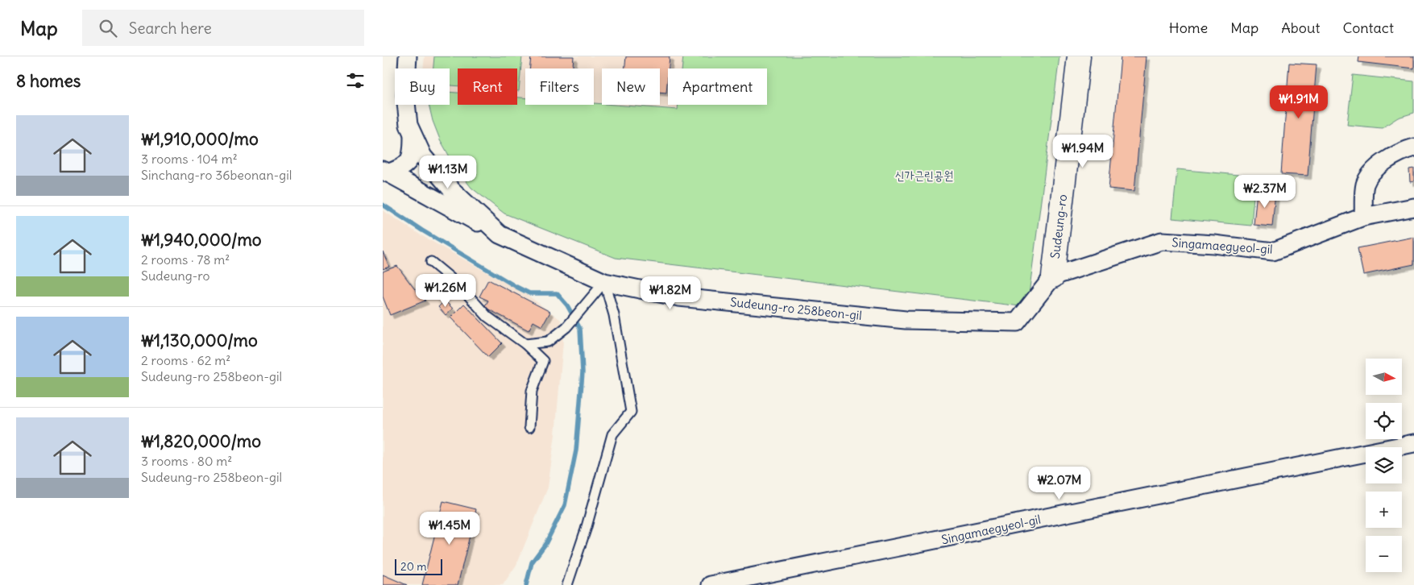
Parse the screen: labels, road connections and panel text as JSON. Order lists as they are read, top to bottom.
{
  "streets": {
    "street": ["Sudeung-ro", "Singamaegyeol-gil", "Sudeung-ro 258beon-gil"]
  },
  "crossings": [
    ["Sudeung-ro", "Singamaegyeol-gil"],
    ["Sudeung-ro", "Sudeung-ro 258beon-gil"],
    ["Singamaegyeol-gil", "Sudeung-ro 258beon-gil"]
  ],
  "parks": ["신가근린공원"],
  "scale_bar": "20 m",
  "north": "right",
  "page": {
    "header": "Map",
    "search": "Search here",
    "nav": [
      "Home",
      "Map",
      "About",
      "Contact"
    ],
    "heading": "8 homes",
    "chip": [
      "Buy",
      "Rent",
      "Filters",
      "New",
      "Apartment"
    ],
    "price": [
      "₩1.91M",
      "₩1.94M",
      "₩1.13M",
      "₩2.37M",
      "₩1.26M",
      "₩1.82M",
      "₩2.07M",
      "₩1.45M"
    ],
    "list": [
      {
        "name": "₩1,910,000/mo",
        "note": "3 rooms · 104 m² · Sinchang-ro 36beonan-gil"
      },
      {
        "name": "₩1,940,000/mo",
        "note": "2 rooms · 78 m² · Sudeung-ro"
      },
      {
        "name": "₩1,130,000/mo",
        "note": "2 rooms · 62 m² · Sudeung-ro 258beon-gil"
      },
      {
        "name": "₩1,820,000/mo",
        "note": "3 rooms · 80 m² · Sudeung-ro 258beon-gil"
      }
    ],
    "map_buttons": ["+", "−"],
    "scale": "20 m"
  }
}
